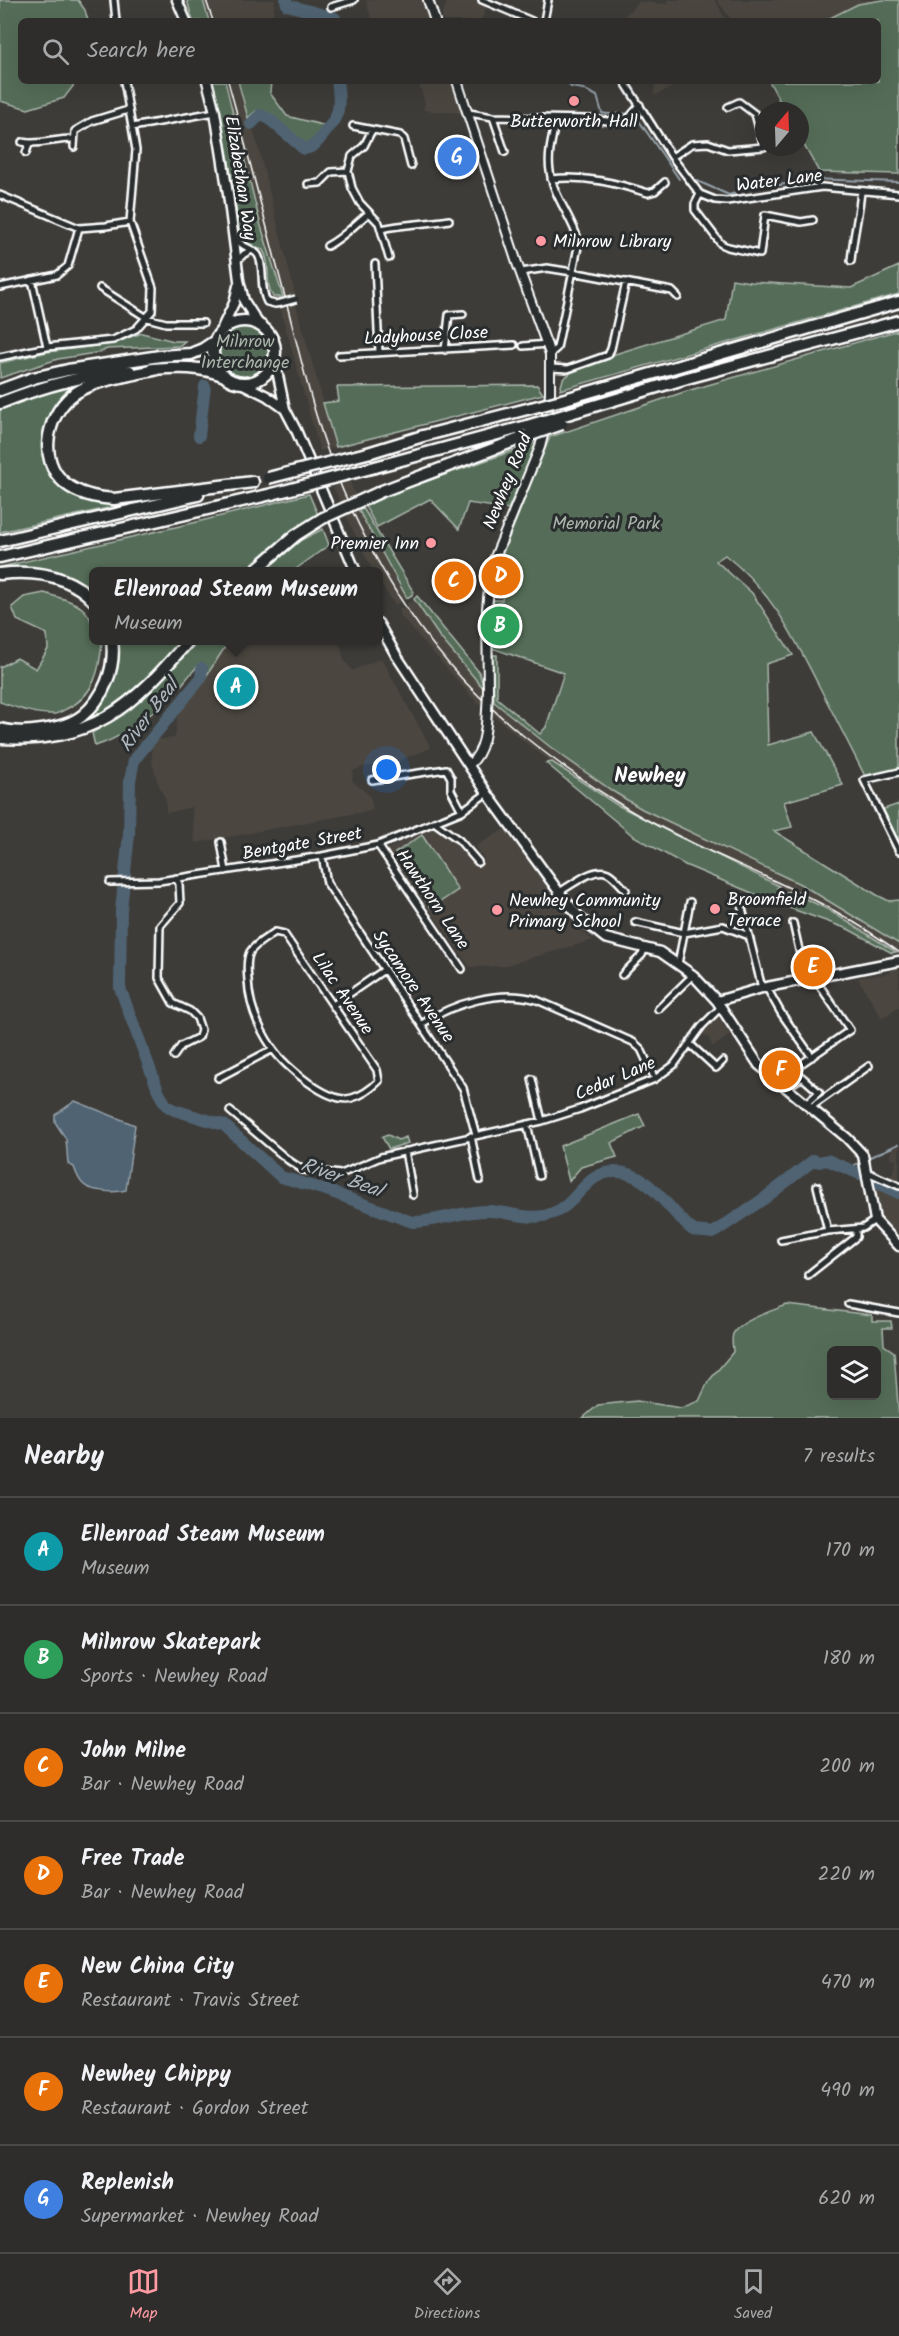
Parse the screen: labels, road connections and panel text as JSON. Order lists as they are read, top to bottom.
{
  "streets": {
    "main road": ["Elizabethan Way"],
    "street": [
      "Water Lane",
      "Ladyhouse Close",
      "Newhey Road",
      "Bentgate Street",
      "Hawthorn Lane",
      "Sycamore Avenue",
      "Lilac Avenue",
      "Cedar Lane"
    ]
  },
  "crossings": [
    ["Bentgate Street", "Hawthorn Lane"],
    ["Bentgate Street", "Sycamore Avenue"],
    ["Sycamore Avenue", "Cedar Lane"]
  ],
  "districts": ["Newhey"],
  "water": ["River Beal"],
  "parks": ["Milnrow Interchange", "Memorial Park"],
  "places": [
    "Butterworth Hall",
    "Milnrow Library",
    "Premier Inn",
    "Broomfield Terrace",
    "Newhey Community Primary School"
  ],
  "north": "top",
  "page": {
    "search": "Search here",
    "pins": [
      "G",
      "D",
      "C",
      "B",
      "A",
      "E",
      "F"
    ],
    "popup": ["Ellenroad Steam Museum", "Museum"],
    "heading": ["Nearby", "7 results"],
    "list": [
      {
        "mark": "A",
        "name": "Ellenroad Steam Museum",
        "note": "Museum",
        "value": "170 m"
      },
      {
        "mark": "B",
        "name": "Milnrow Skatepark",
        "note": "Sports · Newhey Road",
        "value": "180 m"
      },
      {
        "mark": "C",
        "name": "John Milne",
        "note": "Bar · Newhey Road",
        "value": "200 m"
      },
      {
        "mark": "D",
        "name": "Free Trade",
        "note": "Bar · Newhey Road",
        "value": "220 m"
      },
      {
        "mark": "E",
        "name": "New China City",
        "note": "Restaurant · Travis Street",
        "value": "470 m"
      },
      {
        "mark": "F",
        "name": "Newhey Chippy",
        "note": "Restaurant · Gordon Street",
        "value": "490 m"
      },
      {
        "mark": "G",
        "name": "Replenish",
        "note": "Supermarket · Newhey Road",
        "value": "620 m"
      }
    ],
    "nav": ["Map", "Directions", "Saved"]
  }
}
